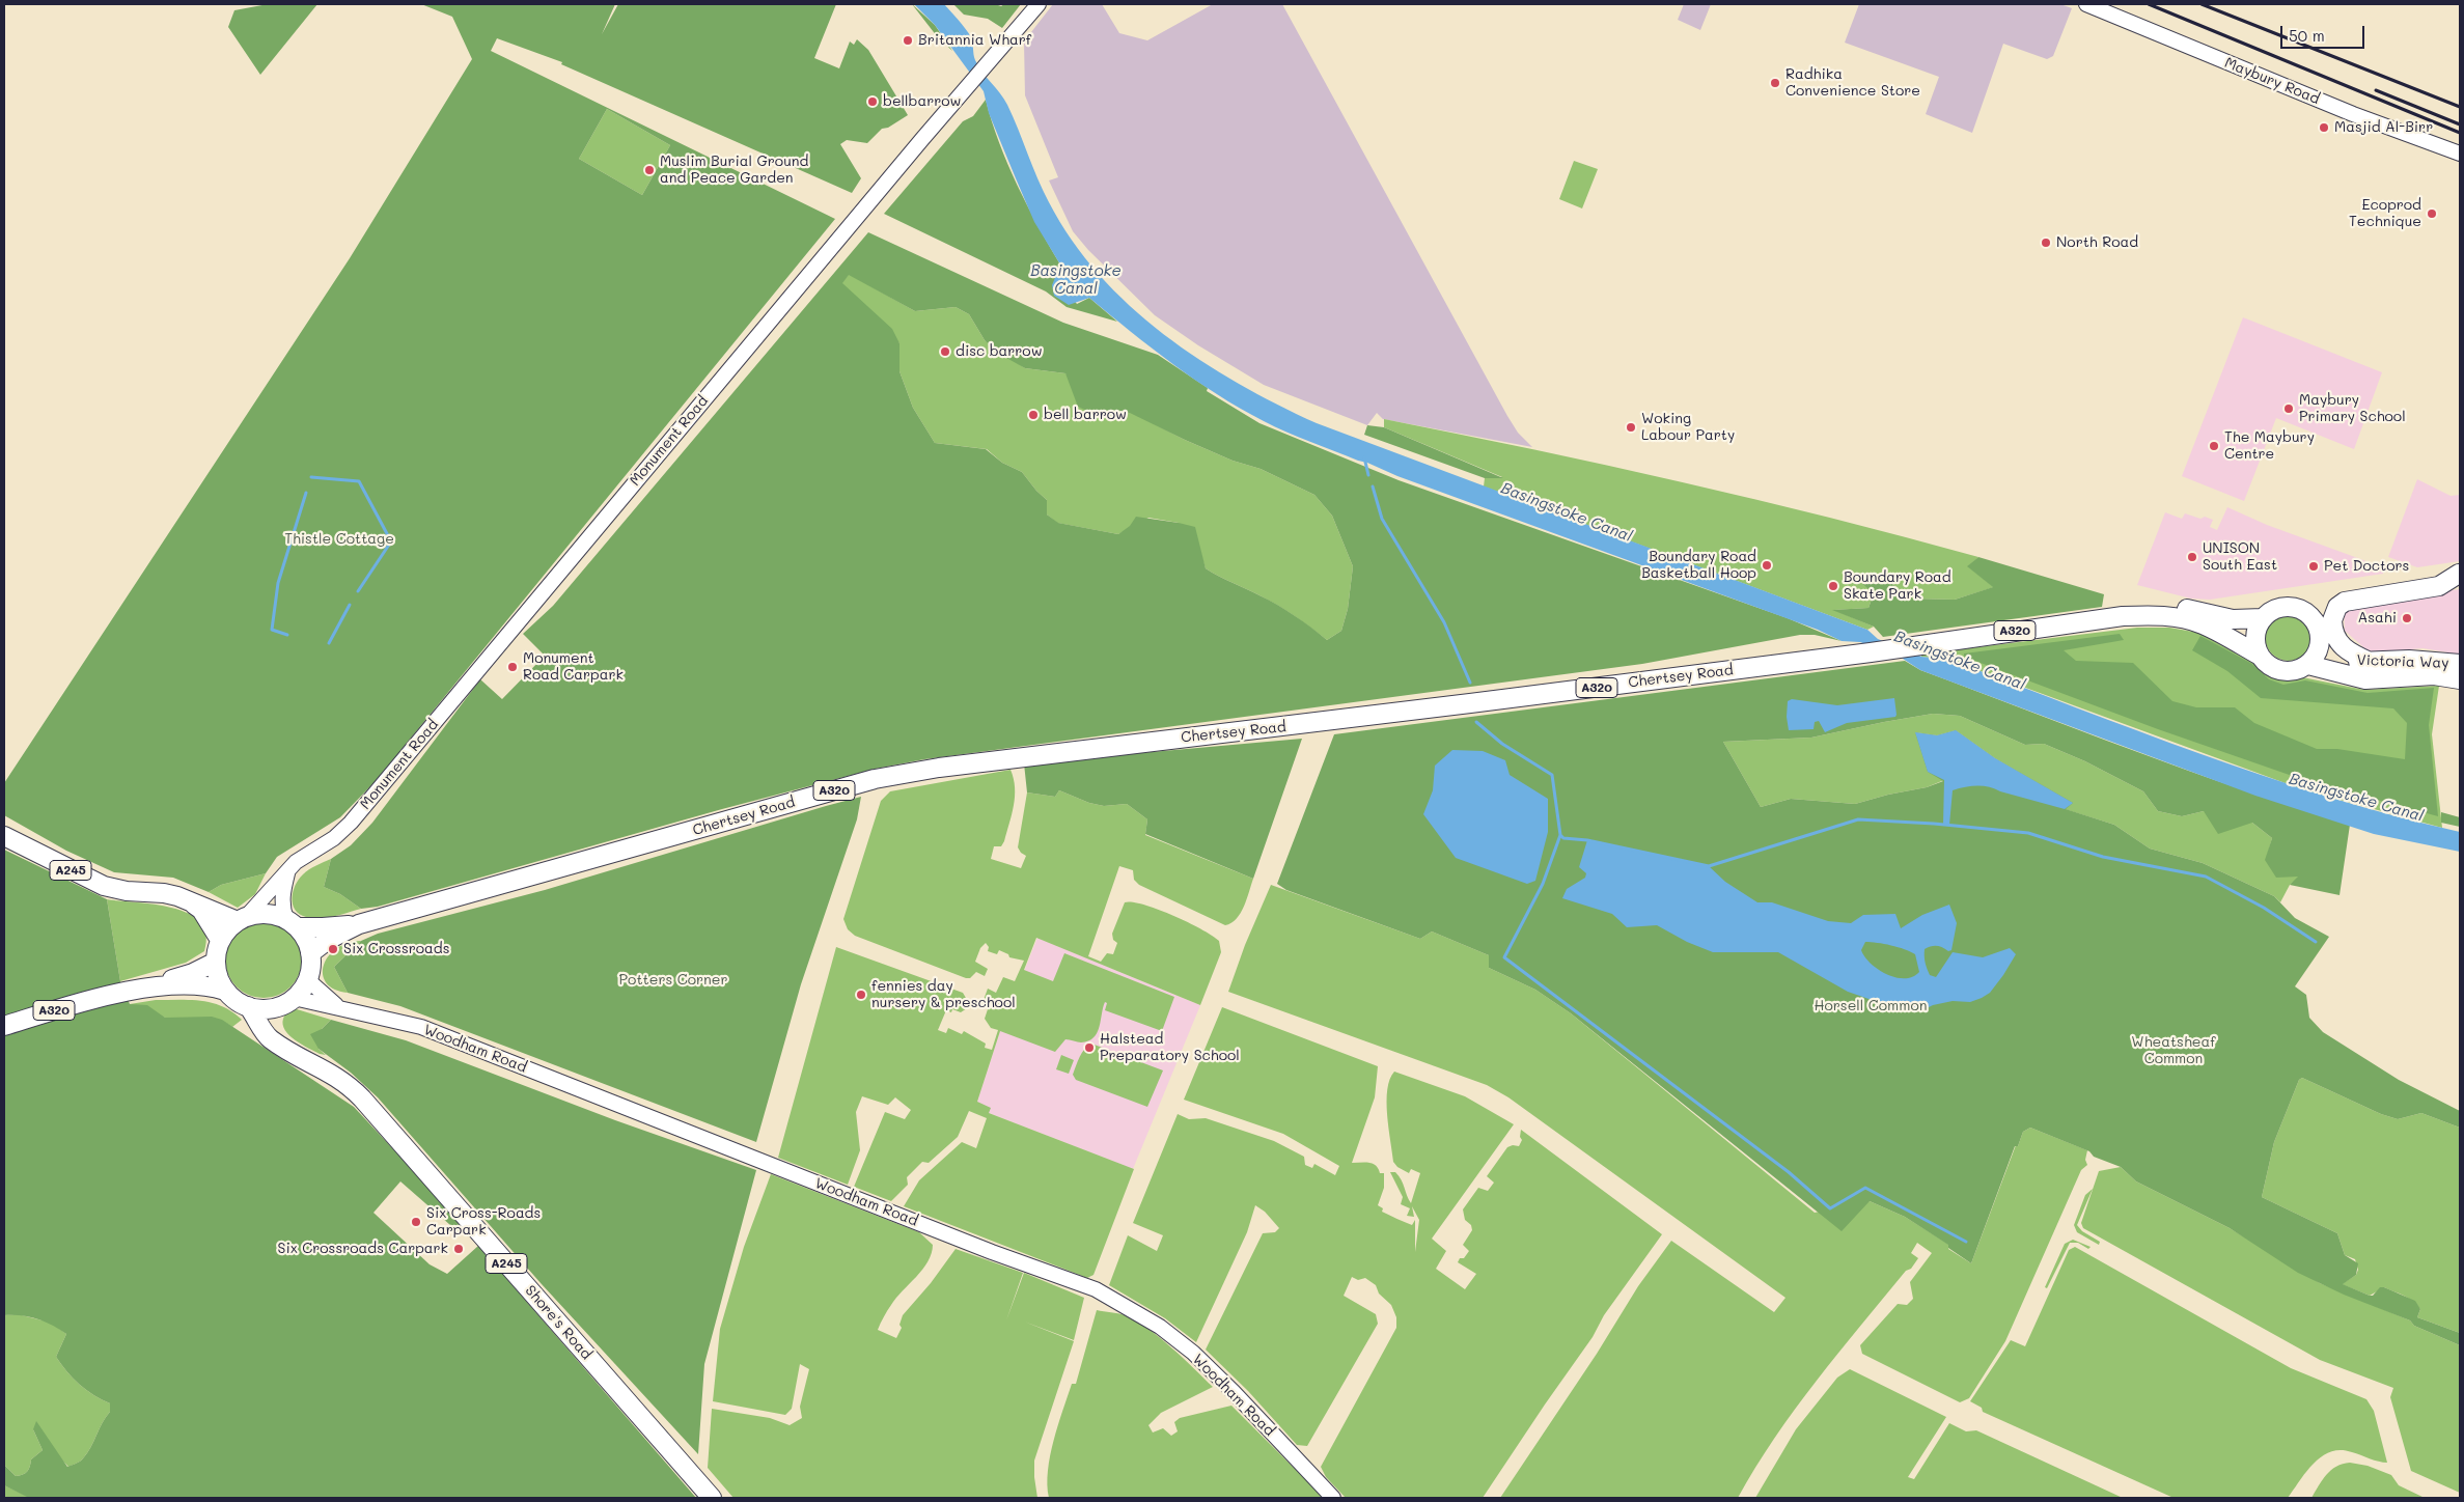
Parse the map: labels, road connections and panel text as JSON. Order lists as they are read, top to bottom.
{
  "streets": {
    "main road": [
      "A320",
      "Victoria Way",
      "Chertsey Road",
      "A245",
      "Shore's Road"
    ],
    "street": ["Maybury Road", "Monument Road", "Woodham Road"]
  },
  "crossings": [
    ["Monument Road", "A320"],
    ["Monument Road", "Chertsey Road"],
    ["Monument Road", "A245"],
    ["Monument Road", "Woodham Road"],
    ["Monument Road", "Shore's Road"],
    ["A320", "Victoria Way"],
    ["A320", "Chertsey Road"],
    ["A320", "A245"],
    ["A320", "Woodham Road"],
    ["A320", "Shore's Road"],
    ["Victoria Way", "Chertsey Road"],
    ["Chertsey Road", "A245"],
    ["Chertsey Road", "Woodham Road"],
    ["Chertsey Road", "Shore's Road"],
    ["A245", "Woodham Road"],
    ["A245", "Shore's Road"],
    ["Woodham Road", "Shore's Road"]
  ],
  "water": ["Basingstoke Canal"],
  "parks": [
    "Thistle Cottage",
    "Potters Corner",
    "Horsell Common",
    "Wheatsheaf Common"
  ],
  "places": [
    "Britannia Wharf",
    "Radhika Convenience Store",
    "bellbarrow",
    "Masjid Al-Birr",
    "Muslim Burial Ground and Peace Garden",
    "Ecoprod Technique",
    "North Road",
    "disc barrow",
    "Maybury Primary School",
    "bell barrow",
    "Woking Labour Party",
    "The Maybury Centre",
    "UNISON South East",
    "Boundary Road Basketball Hoop",
    "Pet Doctors",
    "Boundary Road Skate Park",
    "Asahi",
    "Monument Road Carpark",
    "Six Crossroads",
    "fennies day nursery & preschool",
    "Halstead Preparatory School",
    "Six Cross-Roads Carpark",
    "Six Crossroads Carpark"
  ],
  "scale_bar": "50 m"
}
